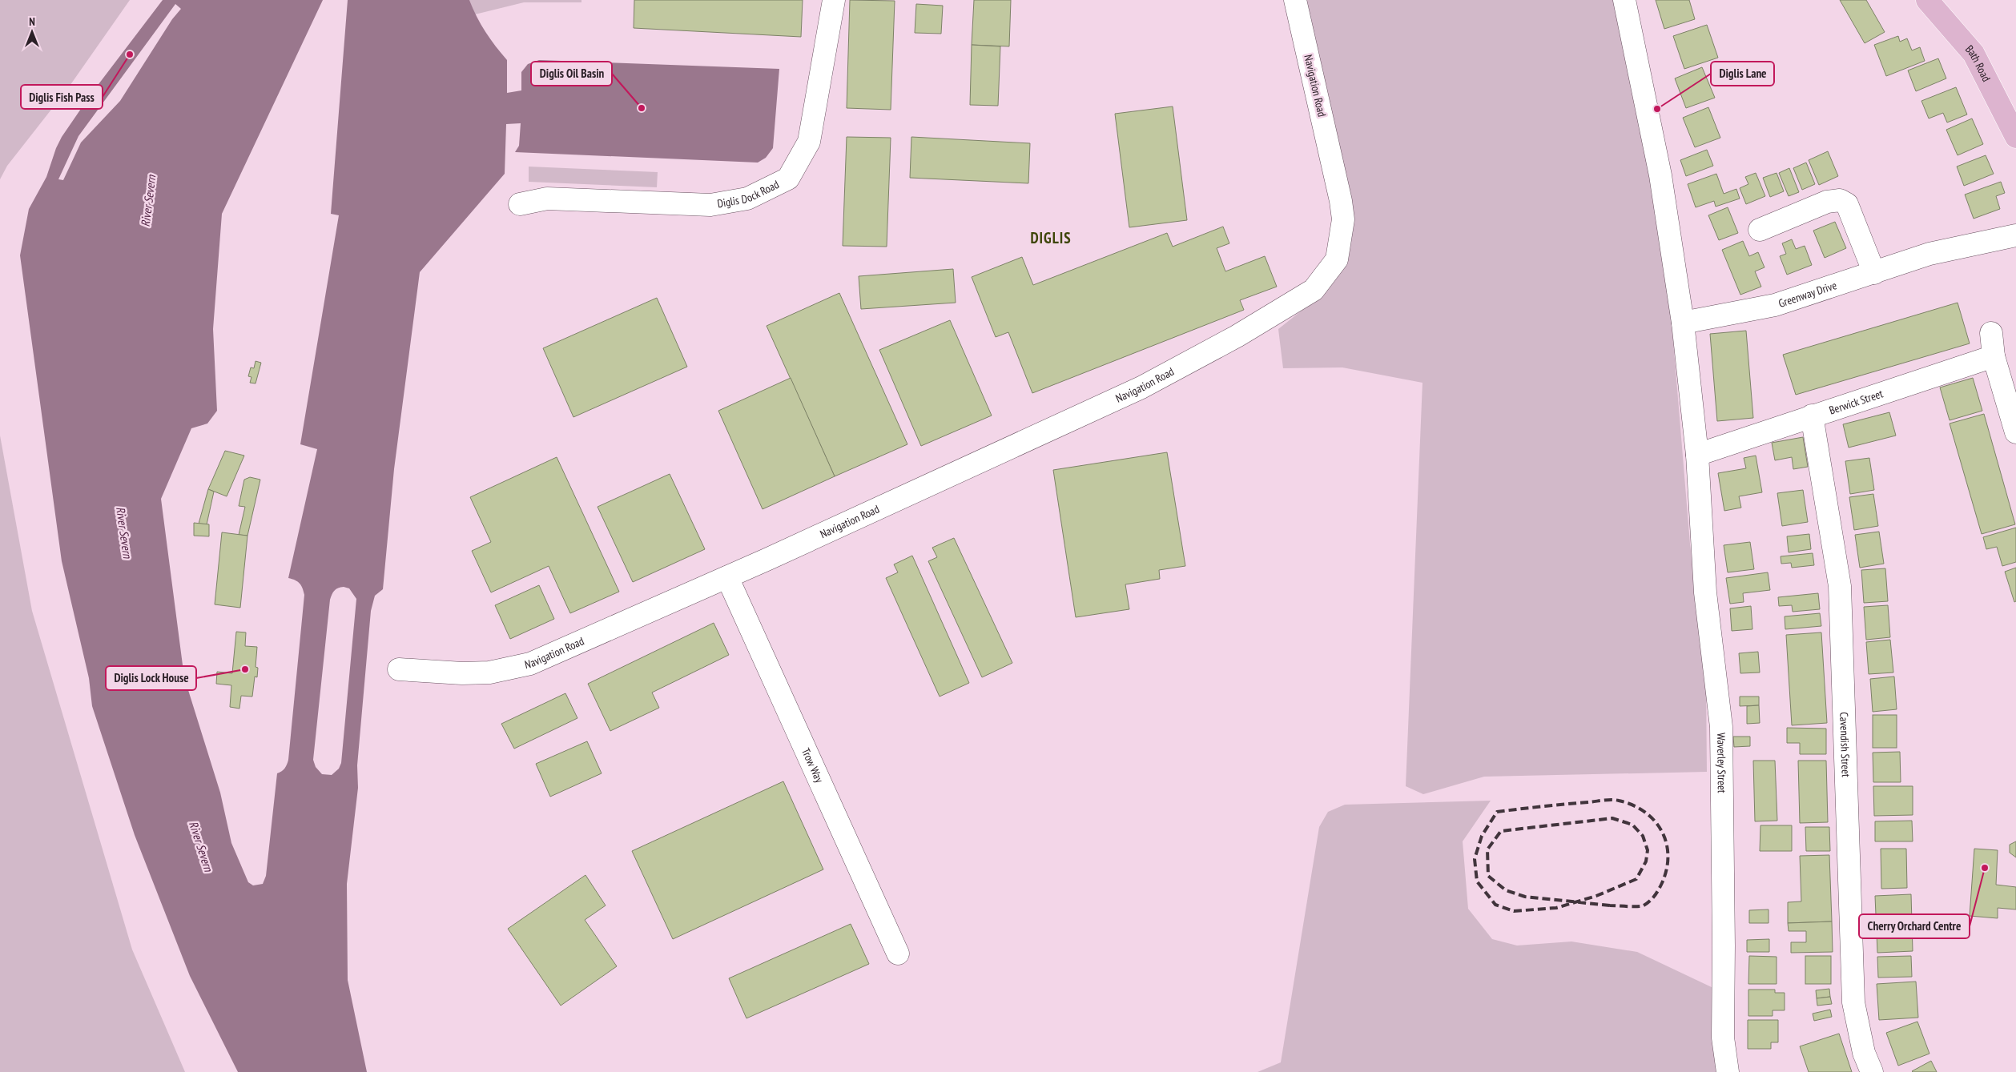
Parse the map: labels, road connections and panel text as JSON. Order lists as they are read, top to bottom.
{
  "streets": {
    "main road": ["Bath Road"],
    "street": [
      "Navigation Road",
      "Diglis Dock Road",
      "Greenway Drive",
      "Berwick Street",
      "Cavendish Street",
      "Waverley Street",
      "Trow Way"
    ]
  },
  "crossings": [
    ["Navigation Road", "Trow Way"],
    ["Greenway Drive", "Waverley Street"],
    ["Berwick Street", "Cavendish Street"],
    ["Berwick Street", "Waverley Street"]
  ],
  "districts": ["DIGLIS"],
  "water": ["River Severn"],
  "places": [
    "Diglis Fish Pass",
    "Diglis Oil Basin",
    "Diglis Lane",
    "Diglis Lock House",
    "Cherry Orchard Centre"
  ],
  "north": "top"
}
